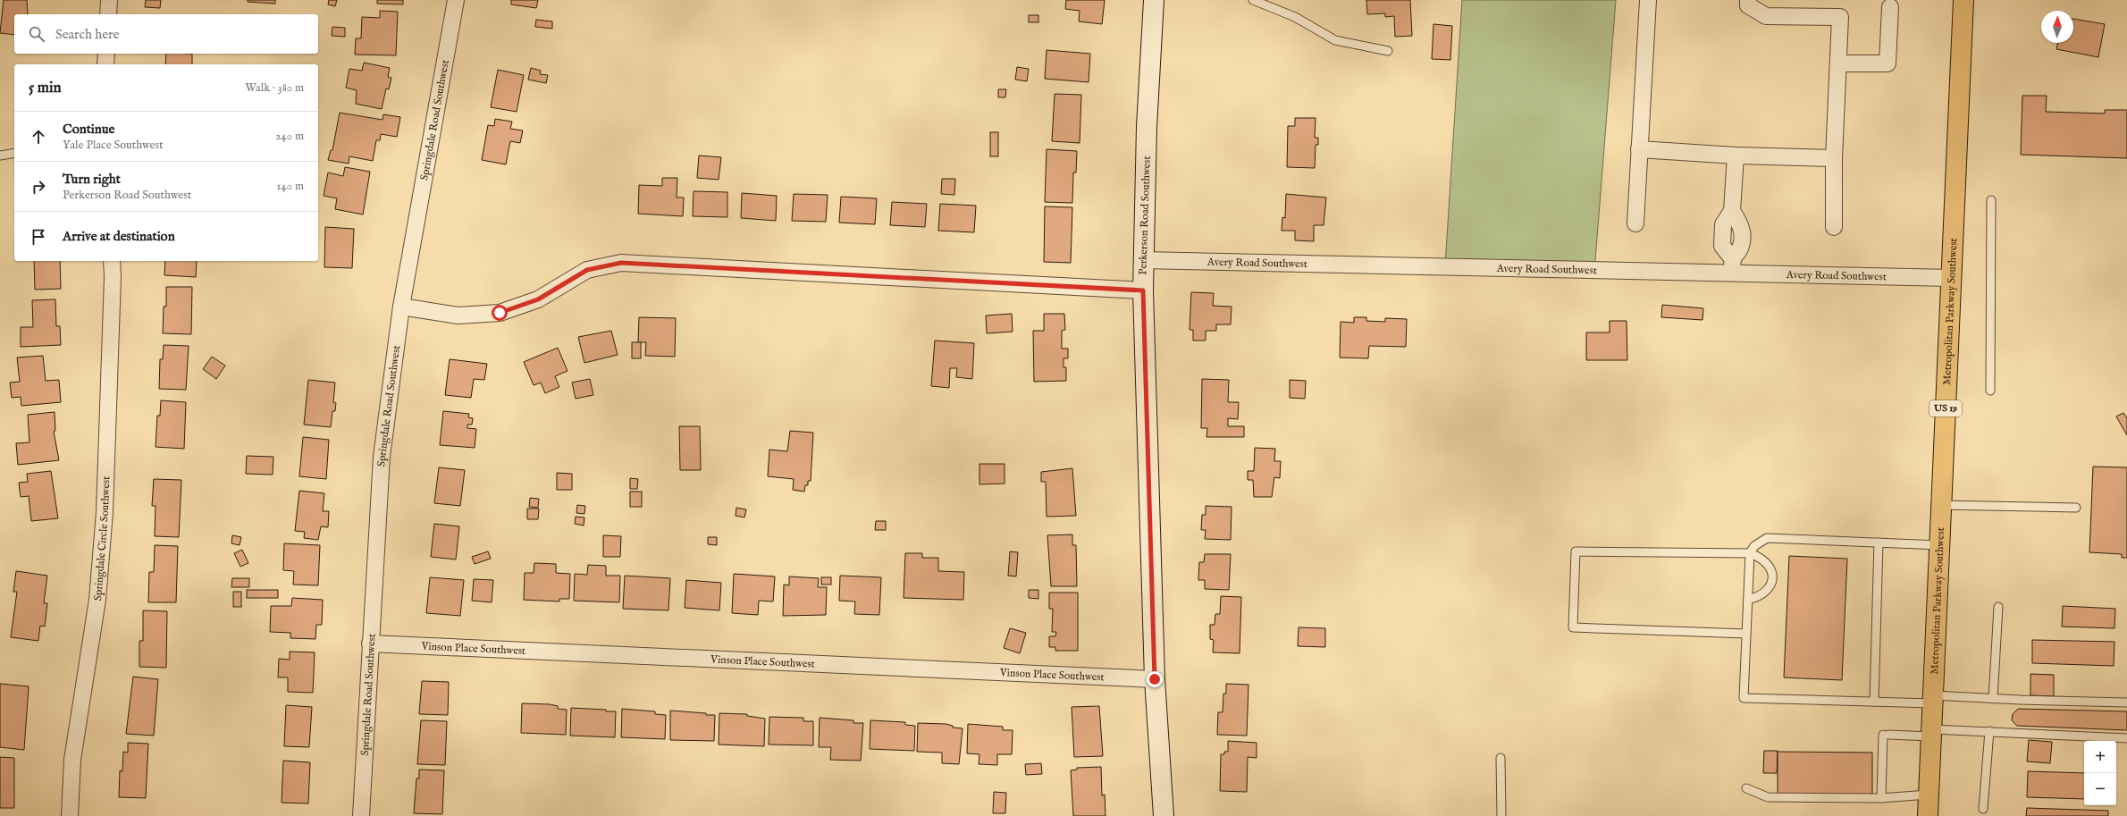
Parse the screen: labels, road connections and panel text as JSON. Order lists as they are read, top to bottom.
{
  "streets": {
    "main road": ["Metropolitan Parkway Southwest", "US 19"],
    "street": [
      "Springdale Road Southwest",
      "Perkerson Road Southwest",
      "Avery Road Southwest",
      "Springdale Circle Southwest",
      "Vinson Place Southwest"
    ]
  },
  "crossings": [
    ["Springdale Road Southwest", "Vinson Place Southwest"],
    ["Perkerson Road Southwest", "Avery Road Southwest"],
    ["Perkerson Road Southwest", "Vinson Place Southwest"],
    ["Avery Road Southwest", "Metropolitan Parkway Southwest"]
  ],
  "north": "top",
  "page": {
    "search": "Search here",
    "heading": ["5 min", "Walk · 380 m"],
    "list": [
      ["Continue", "Yale Place Southwest", "240 m"],
      ["Turn right", "Perkerson Road Southwest", "140 m"],
      "Arrive at destination"
    ],
    "map_buttons": ["+", "−"]
  }
}
